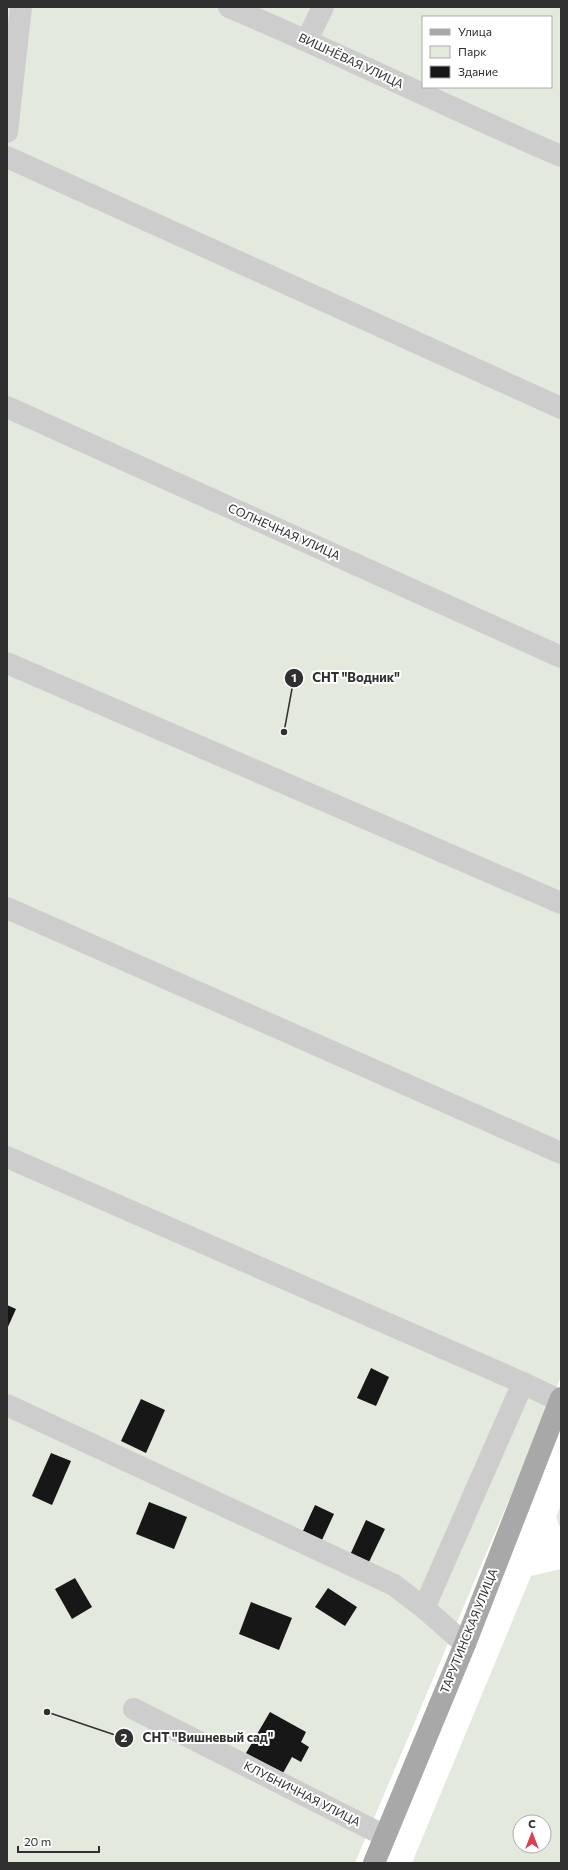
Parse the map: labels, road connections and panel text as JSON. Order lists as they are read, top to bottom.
{
  "streets": {
    "main road": ["ТАРУТИНСКАЯ УЛИЦА"],
    "street": ["ВИШНЁВАЯ УЛИЦА", "СОЛНЕЧНАЯ УЛИЦА", "КЛУБНИЧНАЯ УЛИЦА"]
  },
  "crossings": [
    ["ТАРУТИНСКАЯ УЛИЦА", "КЛУБНИЧНАЯ УЛИЦА"]
  ],
  "places": ["СНТ \"Водник\"", "СНТ \"Вишневый сад\""],
  "legend": ["Улица", "Парк", "Здание"],
  "scale_bar": "20 m",
  "north": "top"
}
